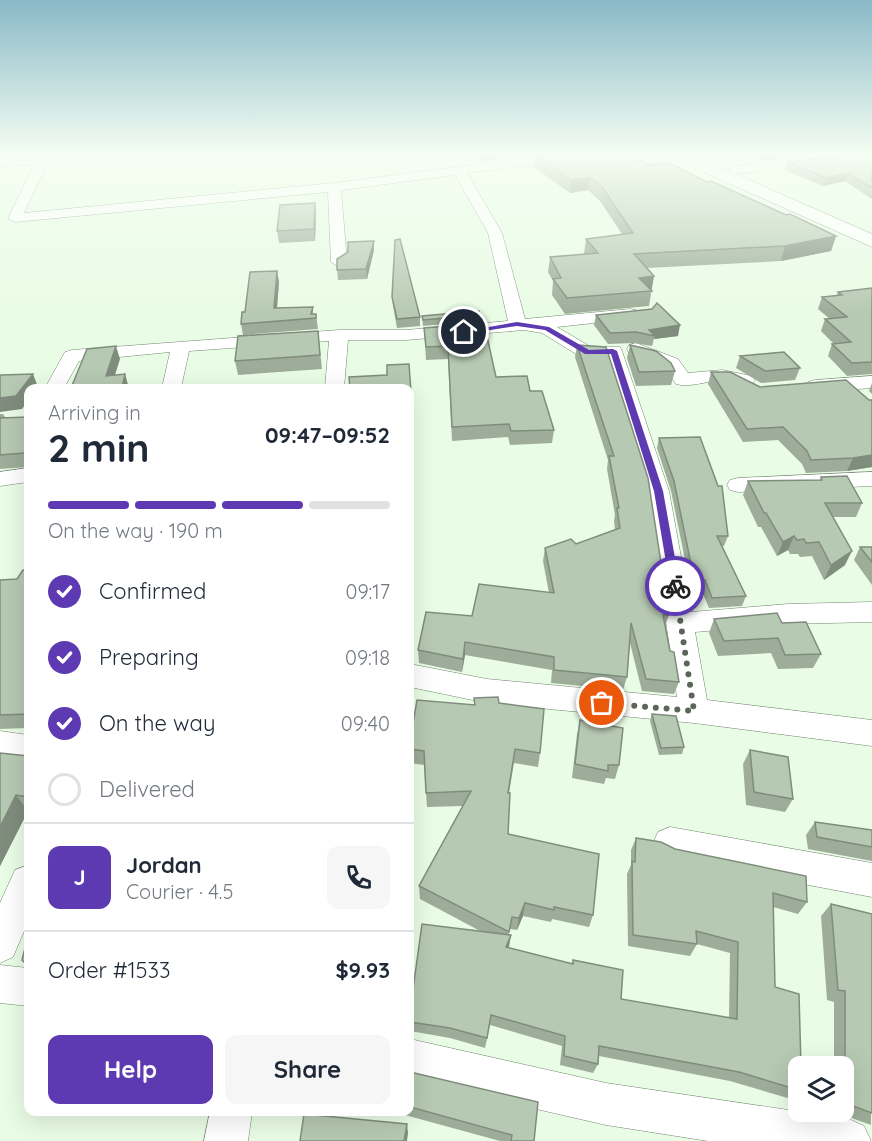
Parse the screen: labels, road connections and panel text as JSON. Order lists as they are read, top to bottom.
{
  "page": {
    "heading": ["2 min", "Arriving in", "09:47–09:52"],
    "panel": [
      "Jordan",
      "Courier · 4.5",
      "Order #1533",
      "$9.93"
    ],
    "bar": "On the way · 190 m",
    "list": [
      ["Confirmed", "09:17"],
      ["Preparing", "09:18"],
      ["On the way", "09:40"],
      "Delivered"
    ],
    "round": "J",
    "buttons": ["Help", "Share"]
  }
}
